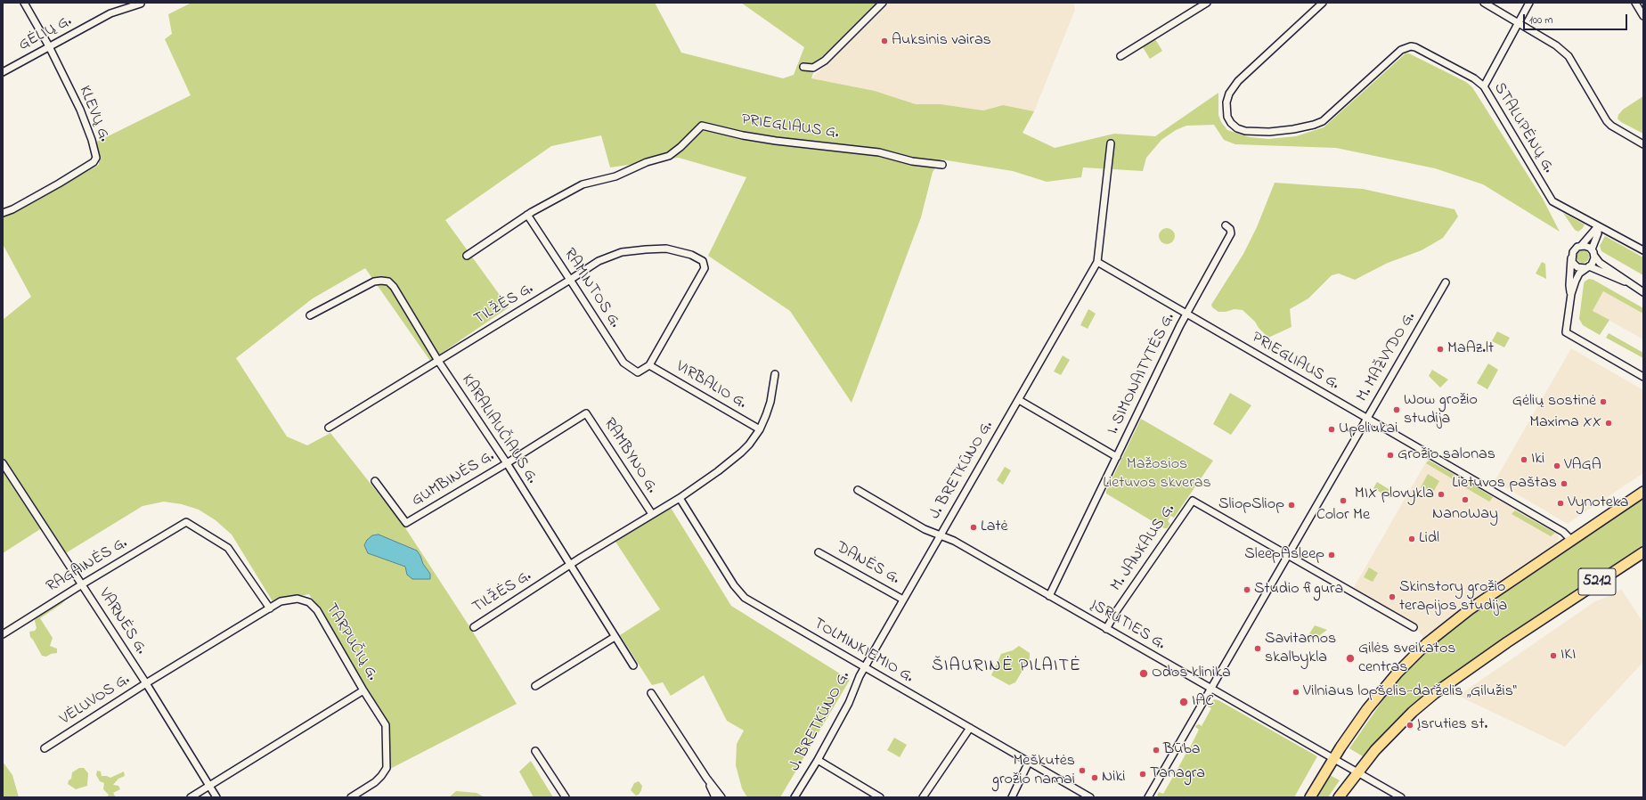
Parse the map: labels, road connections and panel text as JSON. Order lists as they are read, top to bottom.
{
  "streets": {
    "main road": ["5212"],
    "street": [
      "GĖLIŲ G.",
      "KLEVŲ G.",
      "PRIEGLIAUS G.",
      "STALUPĖNŲ G.",
      "RAMINTOS G.",
      "TILŽĖS G.",
      "M. MAŽVYDO G.",
      "I. SIMONAITYTĖS G.",
      "VIRBALIO G.",
      "KARALIAUČIAUS G.",
      "RAMBYNO G.",
      "J. BRETKŪNO G.",
      "GUMBINĖS G.",
      "M. JANKAUS G.",
      "DANĖS G.",
      "RAGAINĖS G.",
      "VARNĖS G.",
      "ĮSRUTIES G.",
      "TARPUČIŲ G.",
      "TOLMINKIEMIO G.",
      "VĖLUVOS G."
    ]
  },
  "crossings": [
    ["GĖLIŲ G.", "KLEVŲ G."],
    ["PRIEGLIAUS G.", "RAMINTOS G."],
    ["PRIEGLIAUS G.", "M. MAŽVYDO G."],
    ["PRIEGLIAUS G.", "I. SIMONAITYTĖS G."],
    ["PRIEGLIAUS G.", "J. BRETKŪNO G."],
    ["RAMINTOS G.", "TILŽĖS G."],
    ["RAMINTOS G.", "VIRBALIO G."],
    ["TILŽĖS G.", "VIRBALIO G."],
    ["TILŽĖS G.", "KARALIAUČIAUS G."],
    ["TILŽĖS G.", "RAMBYNO G."],
    ["TILŽĖS G.", "TOLMINKIEMIO G."],
    ["M. MAŽVYDO G.", "M. JANKAUS G."],
    ["M. MAŽVYDO G.", "ĮSRUTIES G."],
    ["I. SIMONAITYTĖS G.", "ĮSRUTIES G."],
    ["KARALIAUČIAUS G.", "GUMBINĖS G."],
    ["RAMBYNO G.", "GUMBINĖS G."],
    ["J. BRETKŪNO G.", "DANĖS G."],
    ["J. BRETKŪNO G.", "ĮSRUTIES G."],
    ["J. BRETKŪNO G.", "TOLMINKIEMIO G."],
    ["M. JANKAUS G.", "ĮSRUTIES G."],
    ["RAGAINĖS G.", "VARNĖS G."],
    ["RAGAINĖS G.", "TARPUČIŲ G."],
    ["RAGAINĖS G.", "VĖLUVOS G."],
    ["5212", "ĮSRUTIES G."],
    ["VARNĖS G.", "VĖLUVOS G."],
    ["TARPUČIŲ G.", "VĖLUVOS G."]
  ],
  "districts": ["ŠIAURINĖ PILAITĖ"],
  "parks": ["Mažosios Lietuvos skveras"],
  "places": [
    "Auksinis vairas",
    "MaAz.lt",
    "Gėlių sostinė",
    "Wow grožio studija",
    "Maxima XX",
    "Upeliukai",
    "Grožio salonas",
    "Iki",
    "VAGA",
    "Lietuvos paštas",
    "MIX plovykla",
    "NanoWay",
    "Color Me",
    "Vynoteka",
    "SliopSliop",
    "Latė",
    "Lidl",
    "SleepAsleep",
    "Studio figura",
    "Skinstory grožio terapijos studija",
    "Savitarnos skalbykla",
    "IKI",
    "Gilės sveikatos centras",
    "Odos klinika",
    "Vilniaus lopšelis-darželis „Gilužis“",
    "IAC",
    "Įsruties st.",
    "Būba",
    "Meškutės grožio namai",
    "Tanagra",
    "Niki"
  ],
  "scale_bar": "100 m"
}
